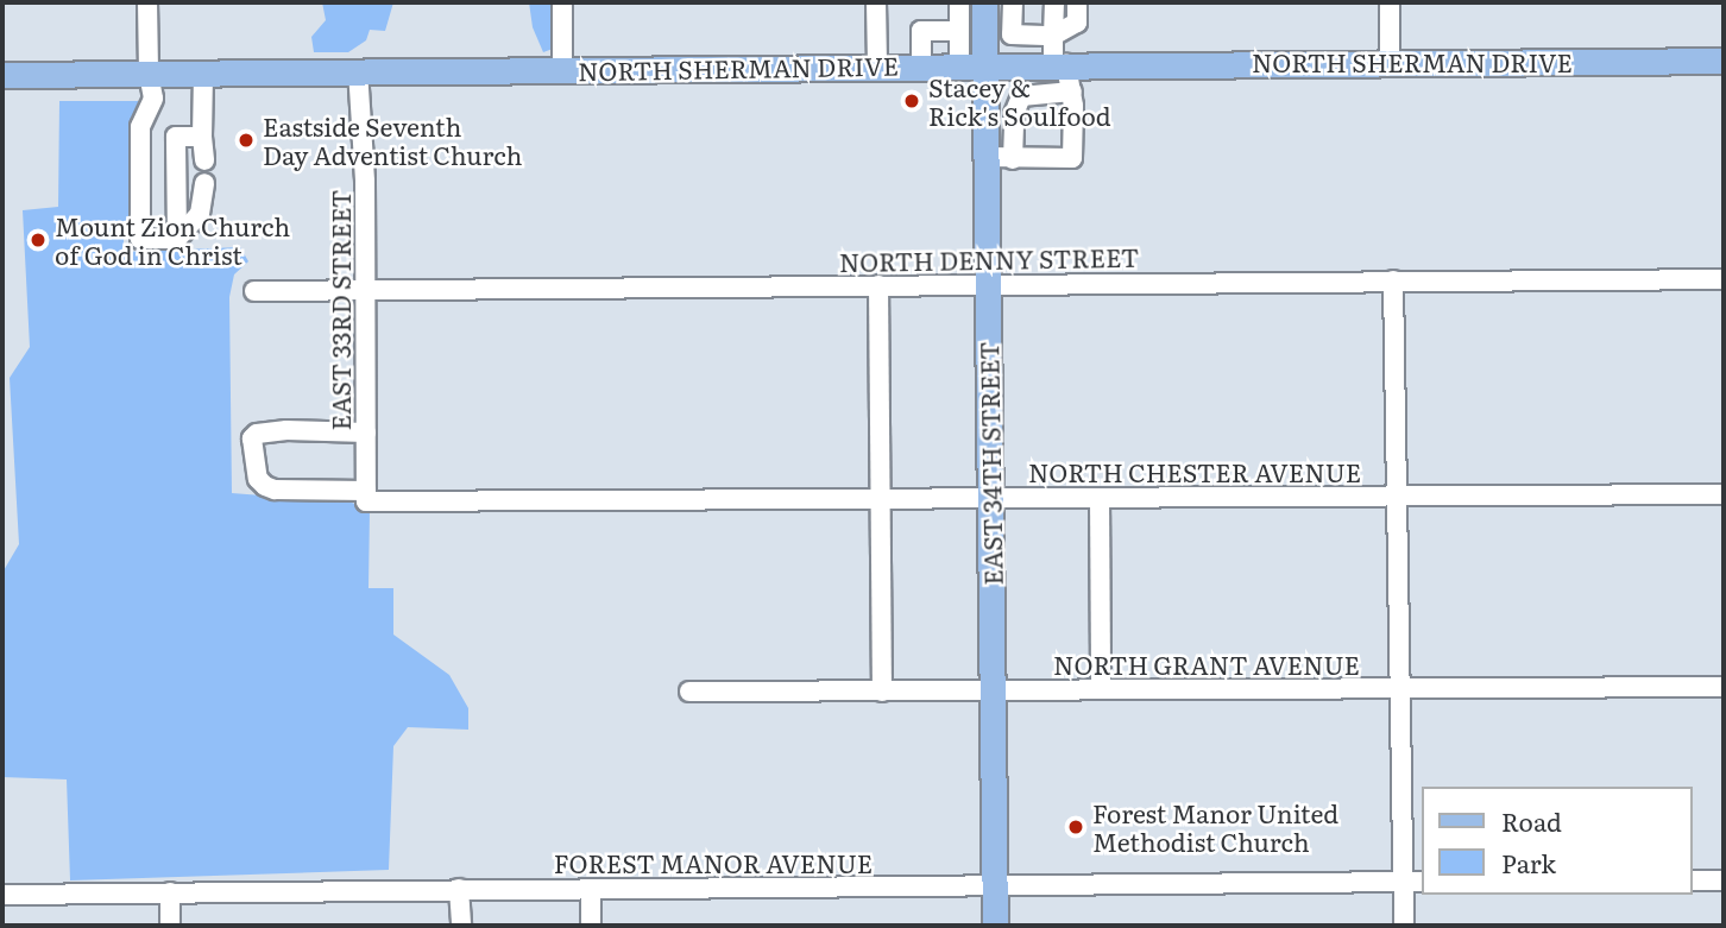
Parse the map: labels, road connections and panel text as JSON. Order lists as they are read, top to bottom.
{
  "streets": {
    "main road": ["NORTH SHERMAN DRIVE", "EAST 34TH STREET"],
    "street": [
      "NORTH DENNY STREET",
      "EAST 33RD STREET",
      "NORTH CHESTER AVENUE",
      "NORTH GRANT AVENUE",
      "FOREST MANOR AVENUE"
    ]
  },
  "crossings": [
    ["NORTH SHERMAN DRIVE", "EAST 33RD STREET"],
    ["NORTH SHERMAN DRIVE", "EAST 34TH STREET"],
    ["NORTH DENNY STREET", "EAST 33RD STREET"],
    ["NORTH DENNY STREET", "EAST 34TH STREET"],
    ["EAST 33RD STREET", "NORTH CHESTER AVENUE"],
    ["EAST 34TH STREET", "NORTH CHESTER AVENUE"],
    ["EAST 34TH STREET", "NORTH GRANT AVENUE"],
    ["EAST 34TH STREET", "FOREST MANOR AVENUE"]
  ],
  "places": [
    "Stacey & Rick's Soulfood",
    "Eastside Seventh Day Adventist Church",
    "Mount Zion Church of God in Christ",
    "Forest Manor United Methodist Church"
  ],
  "legend": ["Road", "Park"]
}
